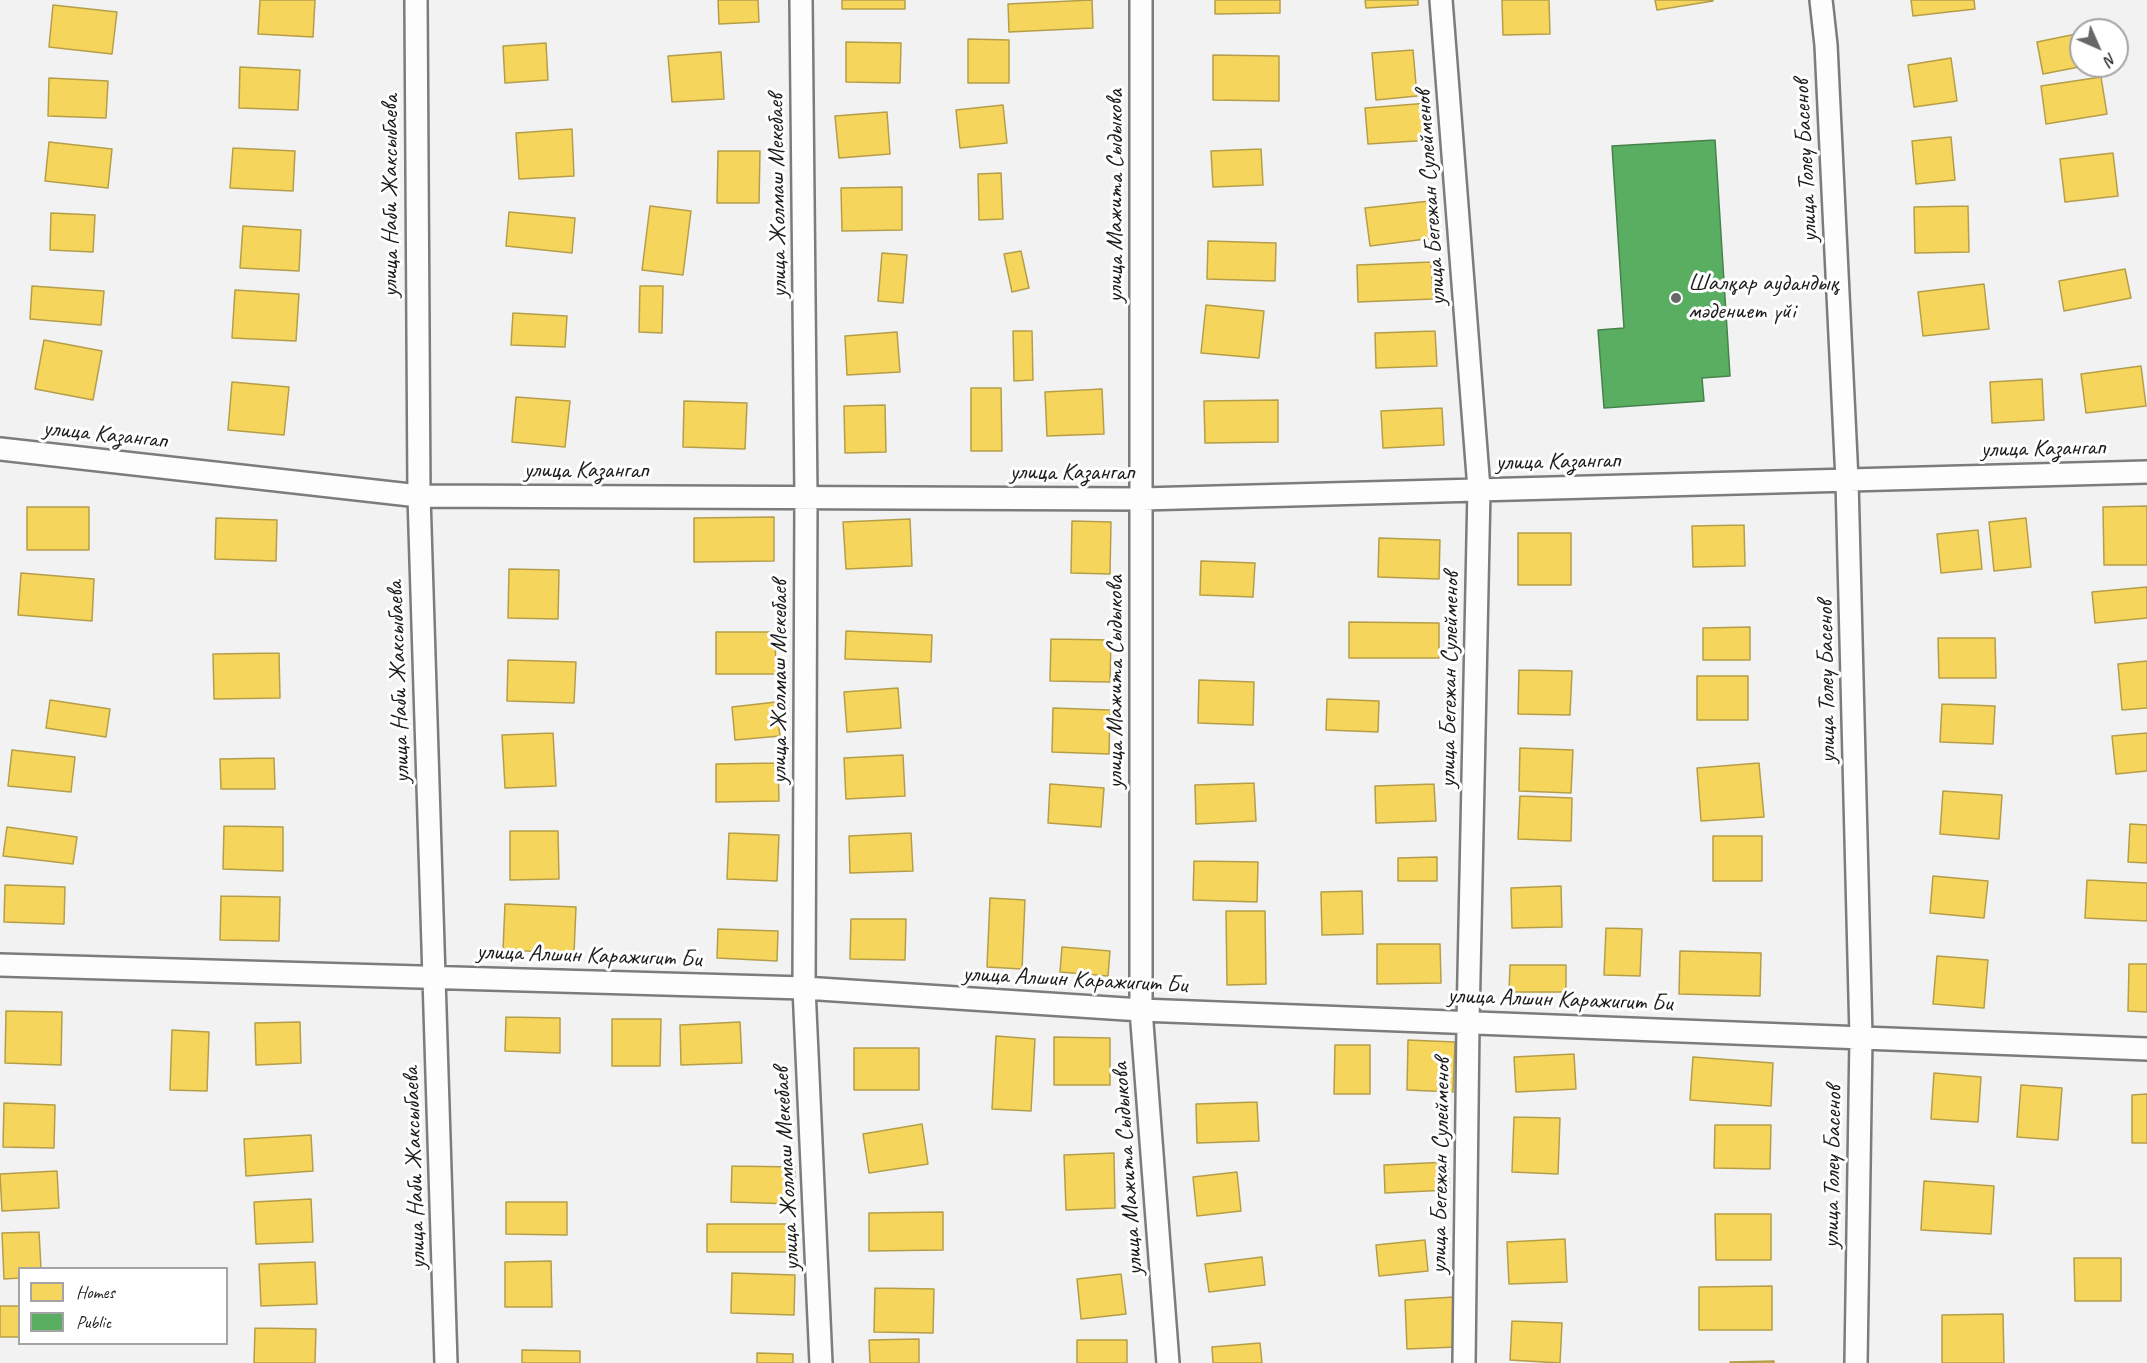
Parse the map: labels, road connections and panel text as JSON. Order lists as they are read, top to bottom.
{
  "streets": {
    "street": [
      "улица Толеу Басенов",
      "улица Наби Жаксыбаева",
      "улица Жолмаш Мекебаев",
      "улица Мажита Сыдыкова",
      "улица Бегежан Сулейменов",
      "улица Казангап",
      "улица Алшин Каражигит Би"
    ]
  },
  "crossings": [
    ["улица Толеу Басенов", "улица Казангап"],
    ["улица Толеу Басенов", "улица Алшин Каражигит Би"],
    ["улица Наби Жаксыбаева", "улица Казангап"],
    ["улица Наби Жаксыбаева", "улица Алшин Каражигит Би"],
    ["улица Жолмаш Мекебаев", "улица Казангап"],
    ["улица Жолмаш Мекебаев", "улица Алшин Каражигит Би"],
    ["улица Мажита Сыдыкова", "улица Казангап"],
    ["улица Мажита Сыдыкова", "улица Алшин Каражигит Би"],
    ["улица Бегежан Сулейменов", "улица Казангап"],
    ["улица Бегежан Сулейменов", "улица Алшин Каражигит Би"]
  ],
  "places": ["Шалқар аудандық мәдениет үйі"],
  "legend": ["Homes", "Public"],
  "north": "bottom right"
}
